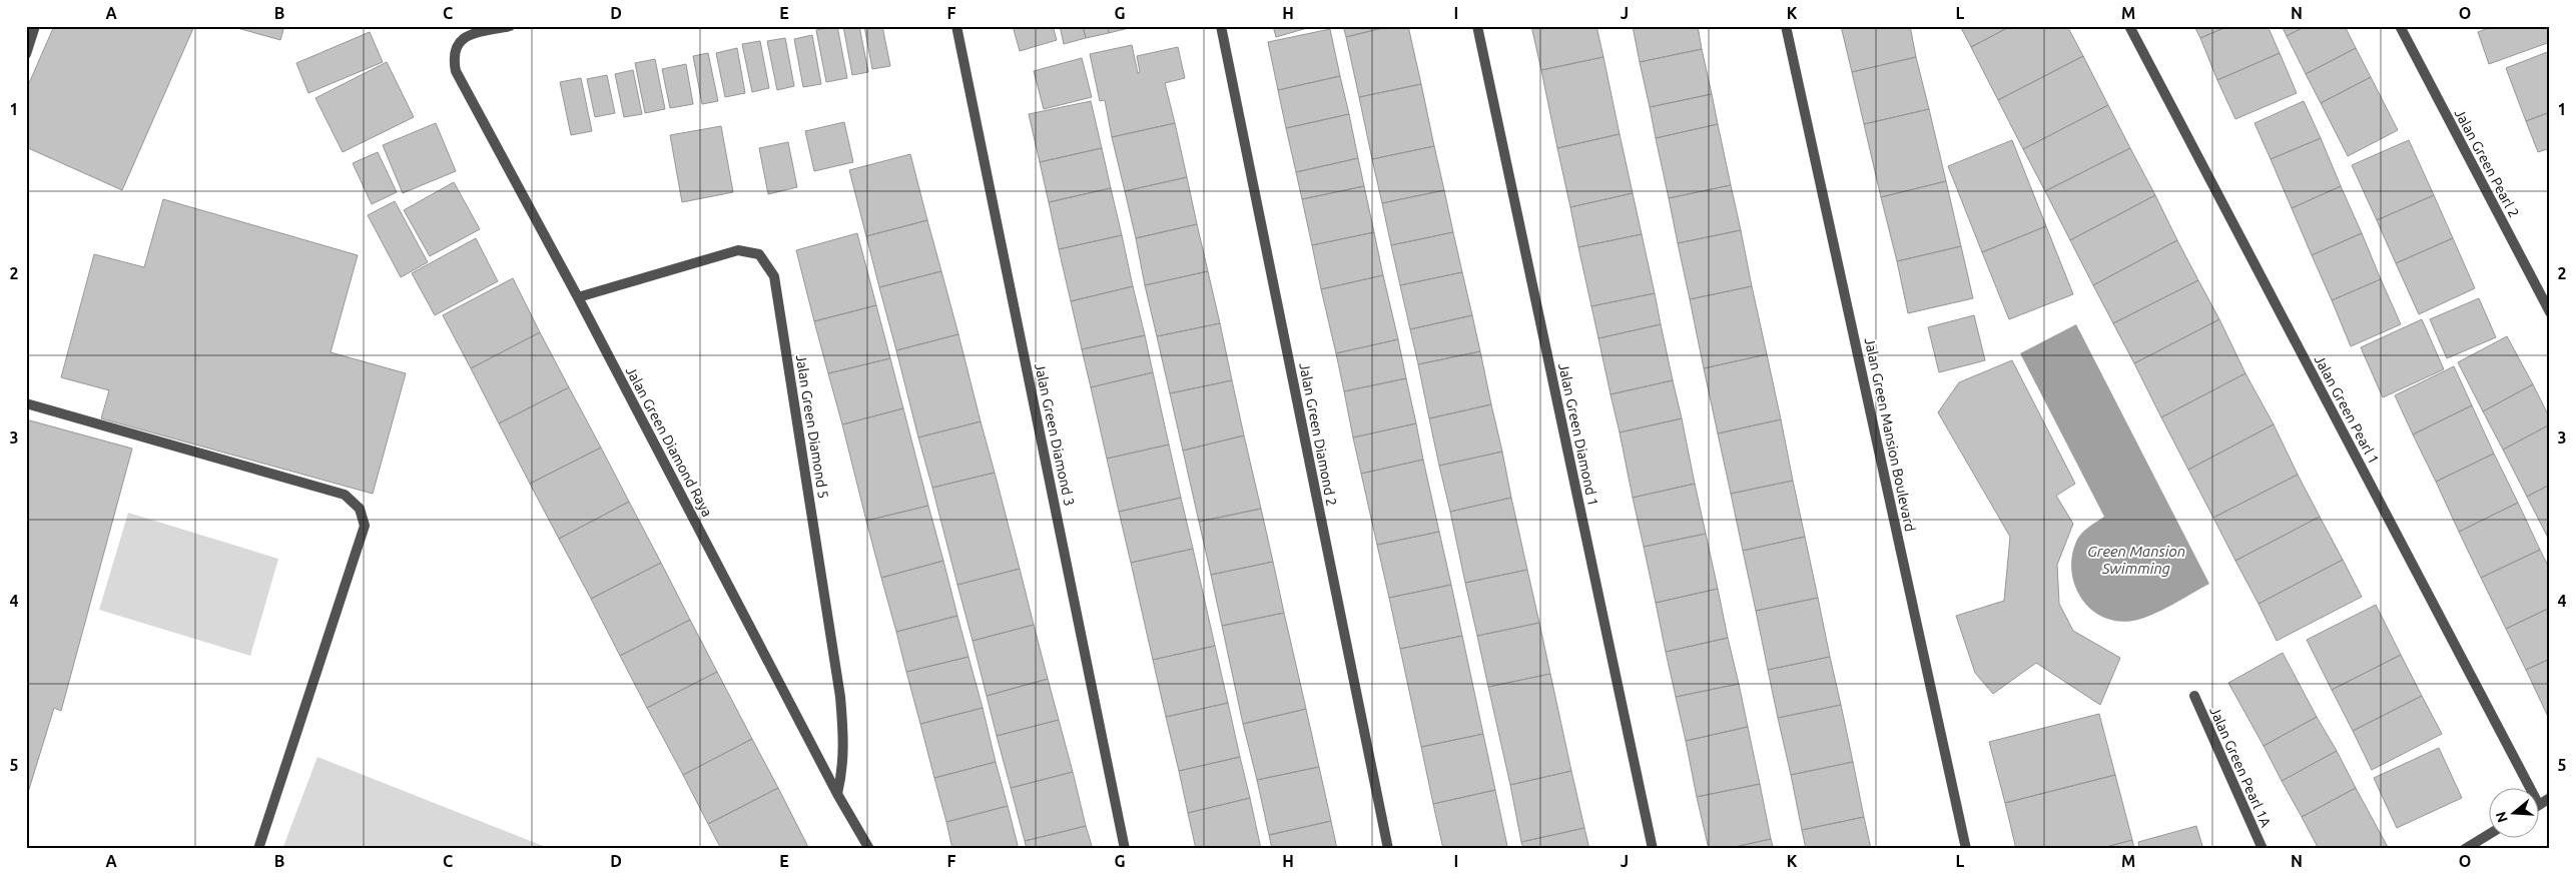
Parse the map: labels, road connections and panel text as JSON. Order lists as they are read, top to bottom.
{
  "streets": {
    "street": [
      "Jalan Green Pearl 2",
      "Jalan Green Pearl 1",
      "Jalan Green Diamond 5",
      "Jalan Green Diamond 3",
      "Jalan Green Diamond 2",
      "Jalan Green Diamond 1",
      "Jalan Green Mansion Boulevard",
      "Jalan Green Diamond Raya",
      "Jalan Green Pearl 1A"
    ]
  },
  "crossings": [
    ["Jalan Green Diamond 5", "Jalan Green Diamond Raya"]
  ],
  "water": ["Green Mansion Swimming"],
  "north": "left",
  "grid": {
    "columns": [
      "A",
      "B",
      "C",
      "D",
      "E",
      "F",
      "G",
      "H",
      "I",
      "J",
      "K",
      "L",
      "M",
      "N",
      "O"
    ],
    "rows": [
      "1",
      "2",
      "3",
      "4",
      "5"
    ]
  }
}
